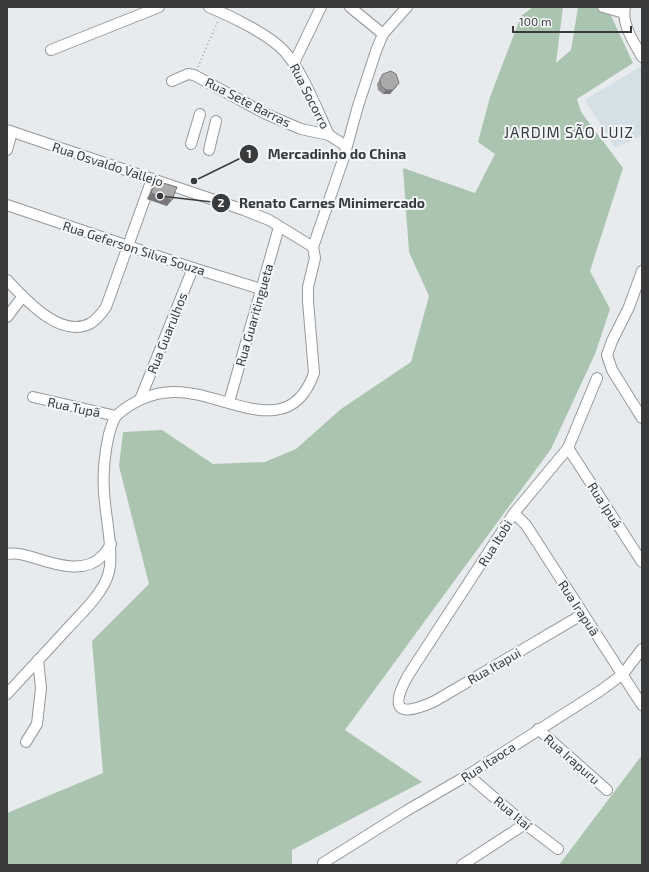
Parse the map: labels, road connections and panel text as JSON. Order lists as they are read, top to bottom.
{
  "streets": {
    "street": [
      "Rua Socorro",
      "Rua Sete Barras",
      "Rua Osvaldo Vallejo",
      "Rua Geferson Silva Souza",
      "Rua Guaritingueta",
      "Rua Guarulhos",
      "Rua Tupã",
      "Rua Ipuá",
      "Rua Itobi",
      "Rua Irapuã",
      "Rua Itapui",
      "Rua Irapuru",
      "Rua Itaoca",
      "Rua Itaí"
    ]
  },
  "crossings": [
    ["Rua Socorro", "Rua Sete Barras"],
    ["Rua Osvaldo Vallejo", "Rua Guaritingueta"],
    ["Rua Geferson Silva Souza", "Rua Guaritingueta"],
    ["Rua Geferson Silva Souza", "Rua Guarulhos"],
    ["Rua Ipuá", "Rua Itobi"],
    ["Rua Itobi", "Rua Irapuã"],
    ["Rua Itobi", "Rua Itapui"],
    ["Rua Irapuã", "Rua Itapui"],
    ["Rua Irapuã", "Rua Itaoca"],
    ["Rua Irapuru", "Rua Itaoca"],
    ["Rua Itaoca", "Rua Itaí"]
  ],
  "districts": ["JARDIM SÃO LUIZ"],
  "places": ["Mercadinho do China", "Renato Carnes Minimercado"],
  "scale_bar": "100 m"
}
